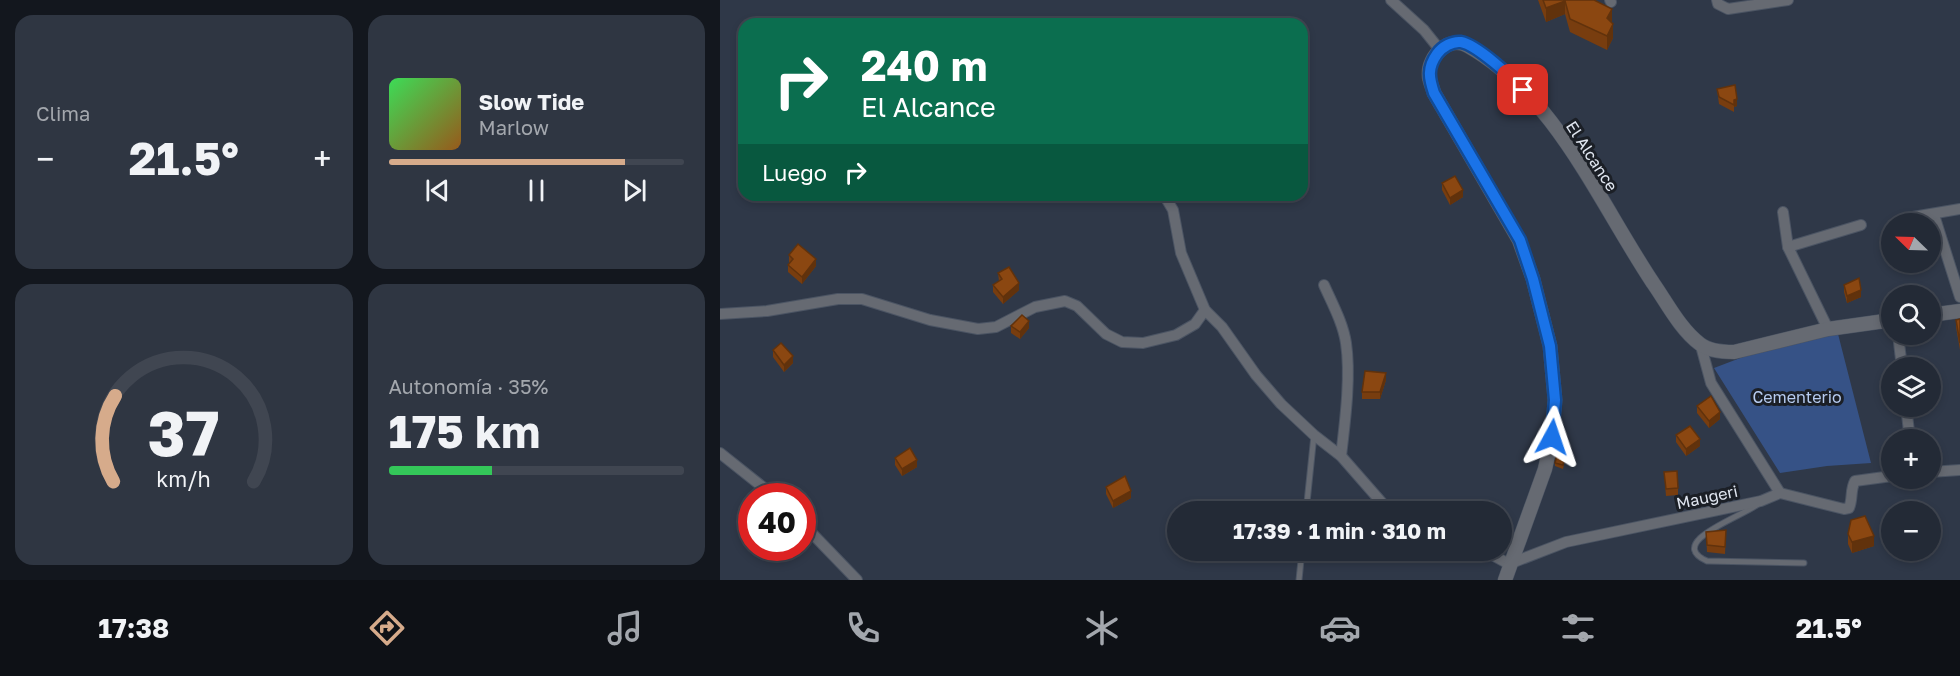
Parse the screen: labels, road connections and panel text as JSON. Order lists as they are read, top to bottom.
{
  "streets": {
    "street": ["El Alcance", "Maugeri"]
  },
  "crossings": [
    ["El Alcance", "Maugeri"]
  ],
  "parks": ["Cementerio"],
  "north": "top left",
  "page": {
    "tile": [
      "Clima",
      ["Autonomía · 35%", "175 km"]
    ],
    "turn": ["240 m", "El Alcance"],
    "song": ["Slow Tide", "Marlow"],
    "heat": ["−", "21.5°", "+"],
    "then": "Luego",
    "map_buttons": ["+", "−"],
    "limit": "40",
    "trip": "17:39 · 1 min · 310 m",
    "tabs": ["17:38", "21.5°"],
    "gauge": ["37", "km/h"]
  }
}
